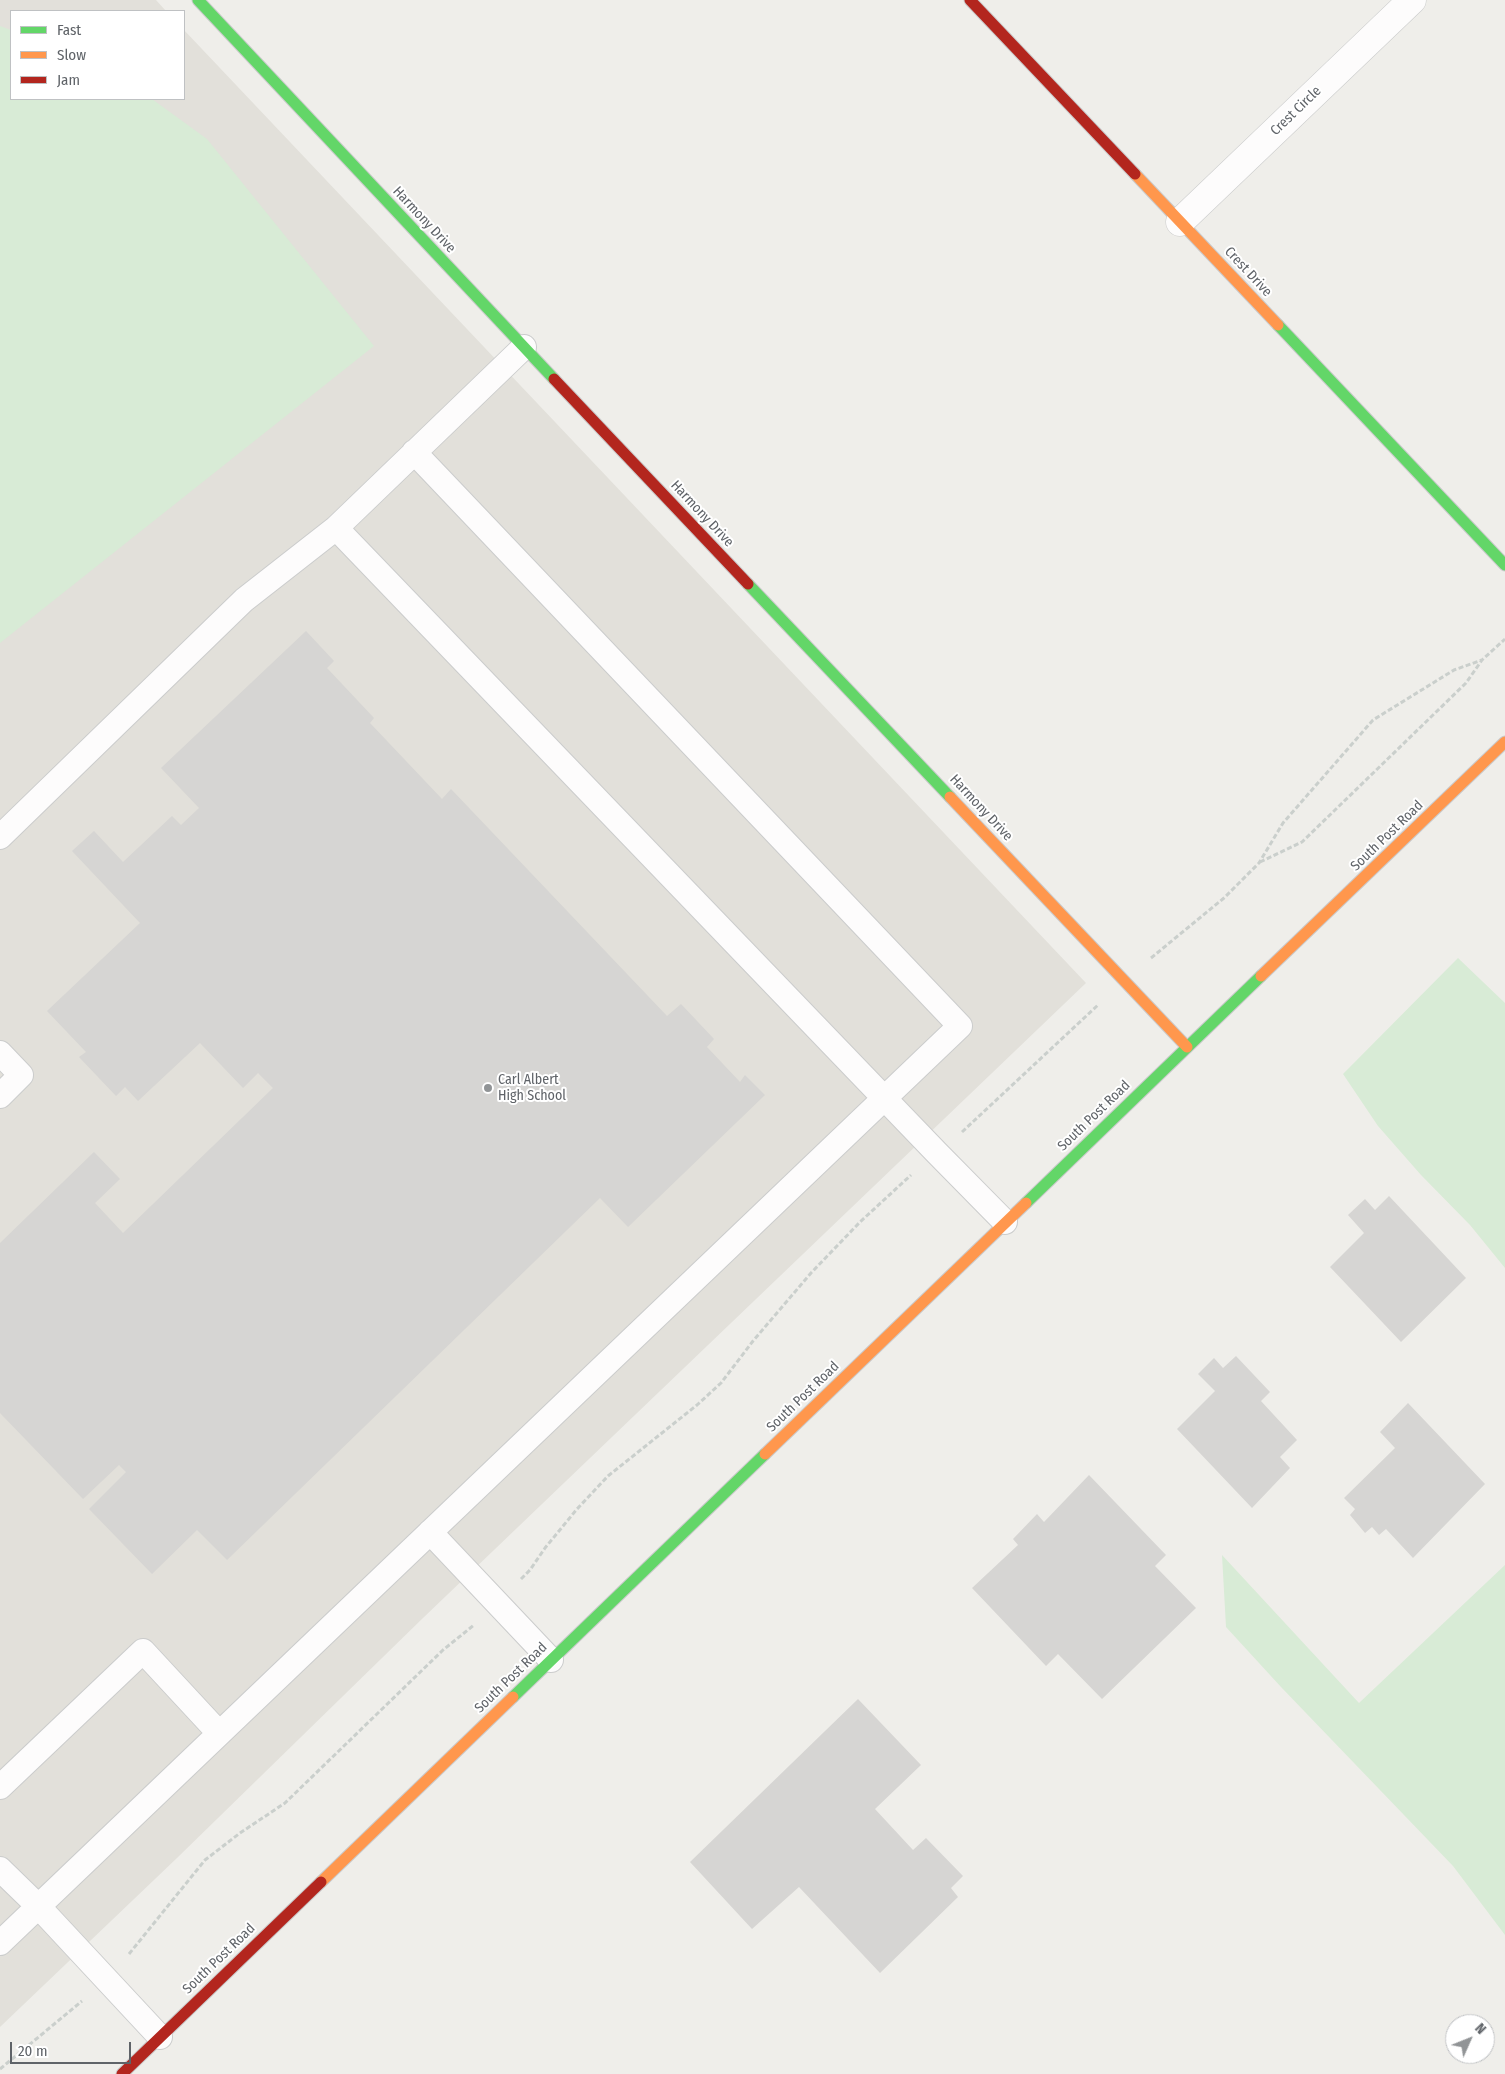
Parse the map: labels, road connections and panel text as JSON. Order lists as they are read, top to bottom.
{
  "streets": {
    "street": [
      "Crest Circle",
      "Harmony Drive",
      "Crest Drive",
      "South Post Road"
    ]
  },
  "crossings": [
    ["Crest Circle", "Crest Drive"],
    ["Harmony Drive", "South Post Road"]
  ],
  "places": ["Carl Albert High School"],
  "legend": ["Fast", "Slow", "Jam"],
  "scale_bar": "20 m",
  "north": "top right"
}
